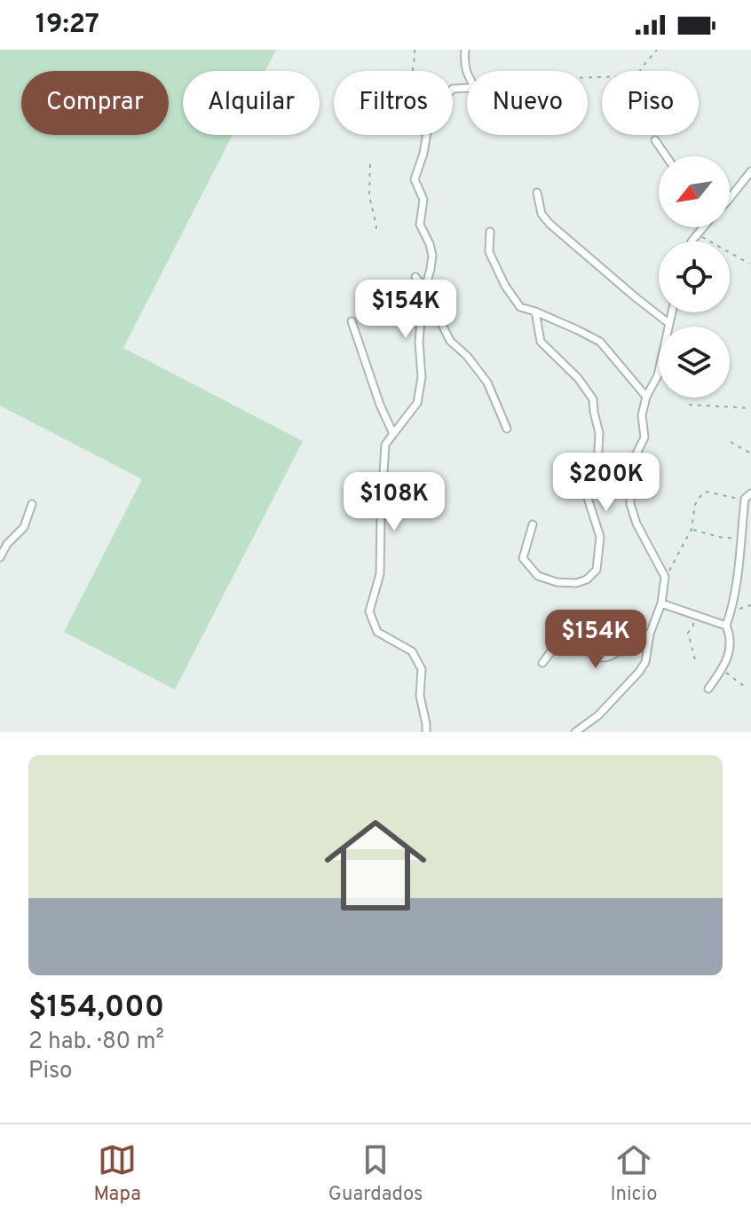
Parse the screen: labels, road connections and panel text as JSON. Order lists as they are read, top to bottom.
{
  "north": "bottom left",
  "page": {
    "status": "19:27",
    "chip": [
      "Comprar",
      "Alquilar",
      "Filtros",
      "Nuevo",
      "Piso"
    ],
    "price": [
      "$154K",
      "$200K",
      "$108K",
      "$154K"
    ],
    "list": [
      {
        "name": "$154,000",
        "note": "2 hab. · 80 m² · Piso"
      }
    ],
    "tabs": ["Mapa", "Guardados", "Inicio"]
  }
}
